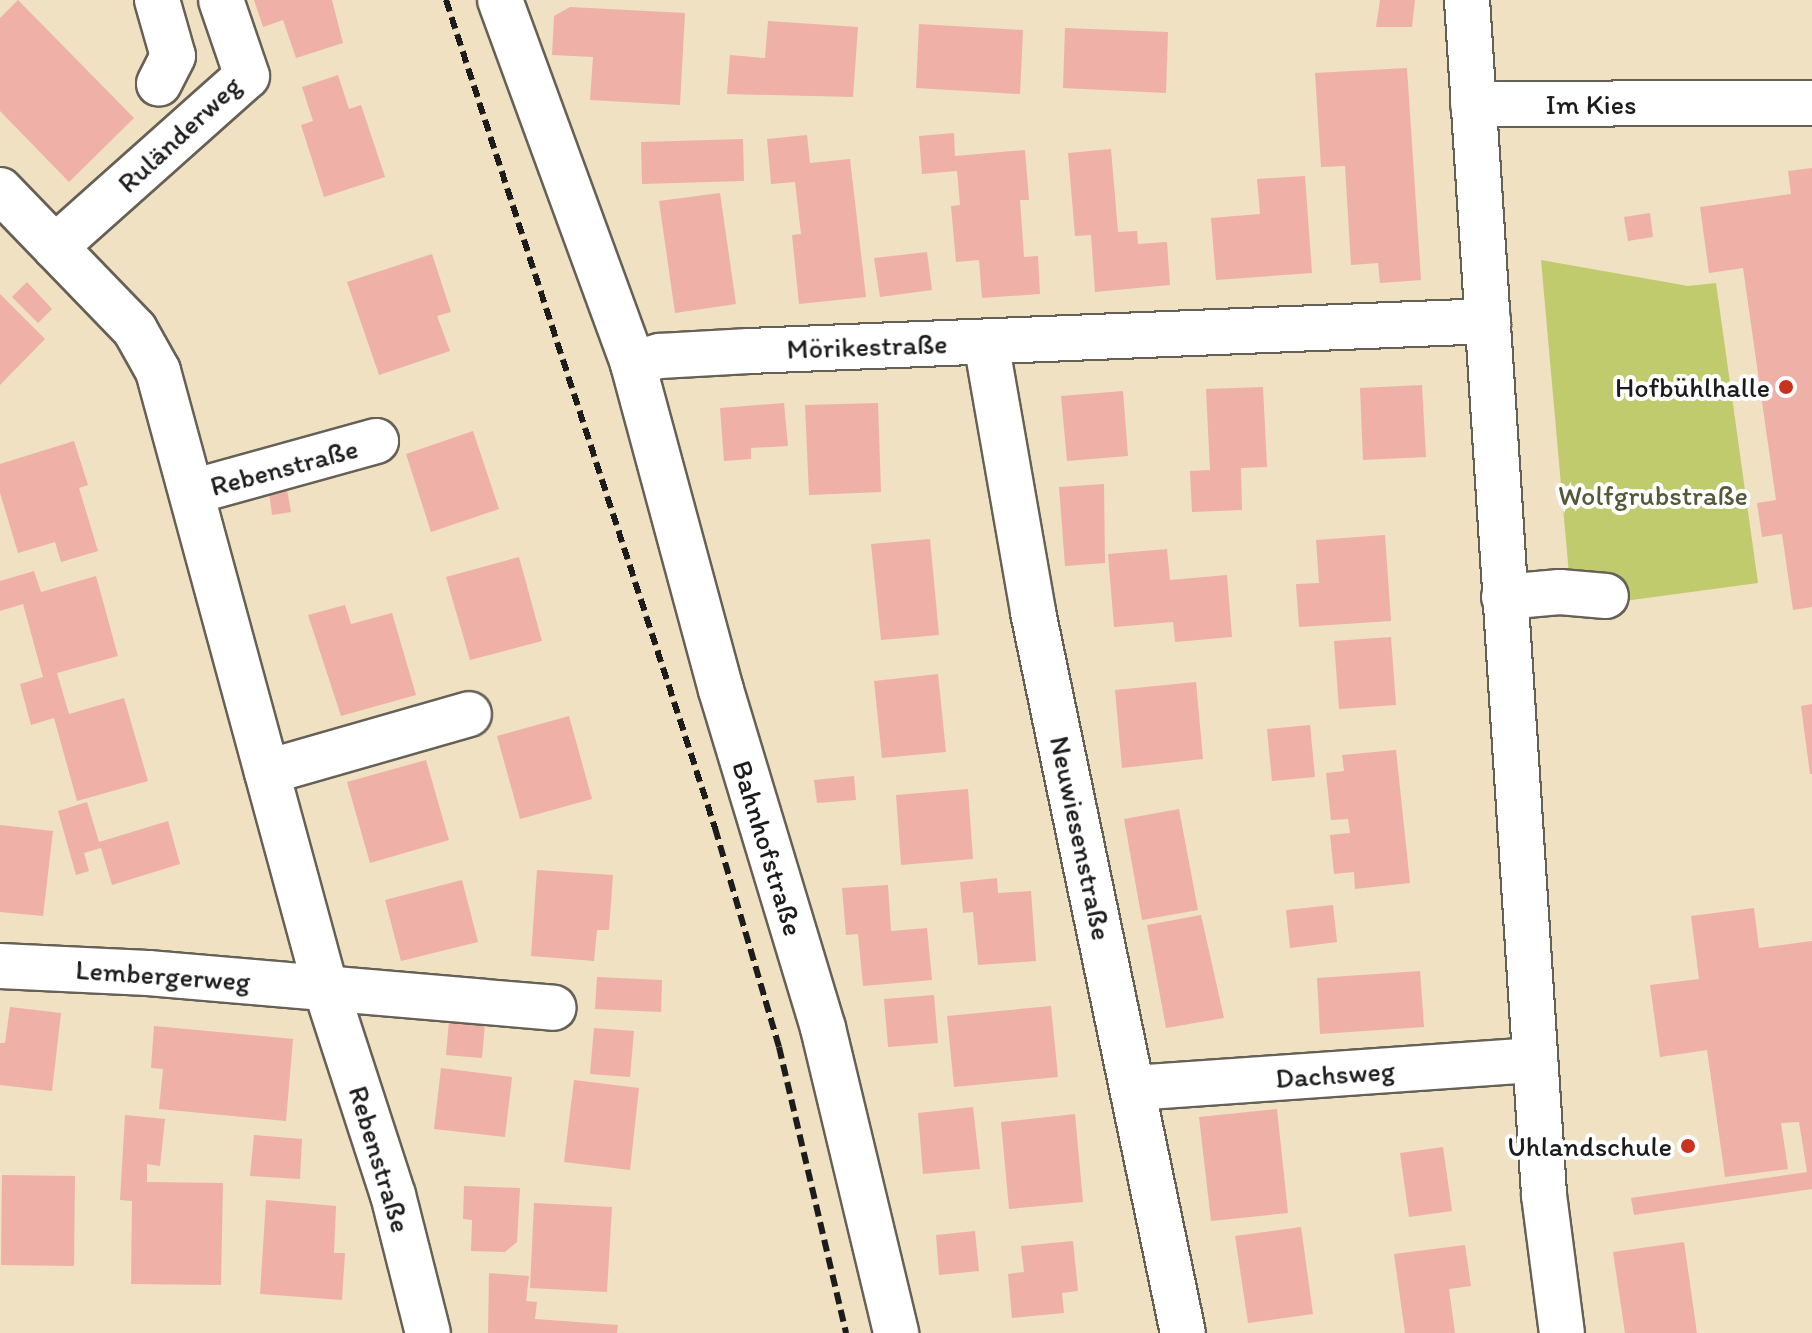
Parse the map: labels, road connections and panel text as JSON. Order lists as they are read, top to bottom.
{
  "streets": {
    "street": [
      "Im Kies",
      "Ruländerweg",
      "Mörikestraße",
      "Rebenstraße",
      "Neuwiesenstraße",
      "Bahnhofstraße",
      "Lembergerweg",
      "Dachsweg"
    ]
  },
  "crossings": [
    ["Ruländerweg", "Rebenstraße"],
    ["Mörikestraße", "Neuwiesenstraße"],
    ["Mörikestraße", "Bahnhofstraße"],
    ["Rebenstraße", "Lembergerweg"],
    ["Neuwiesenstraße", "Dachsweg"]
  ],
  "parks": ["Wolfgrubstraße"],
  "places": ["Hofbühlhalle", "Uhlandschule"]
}
